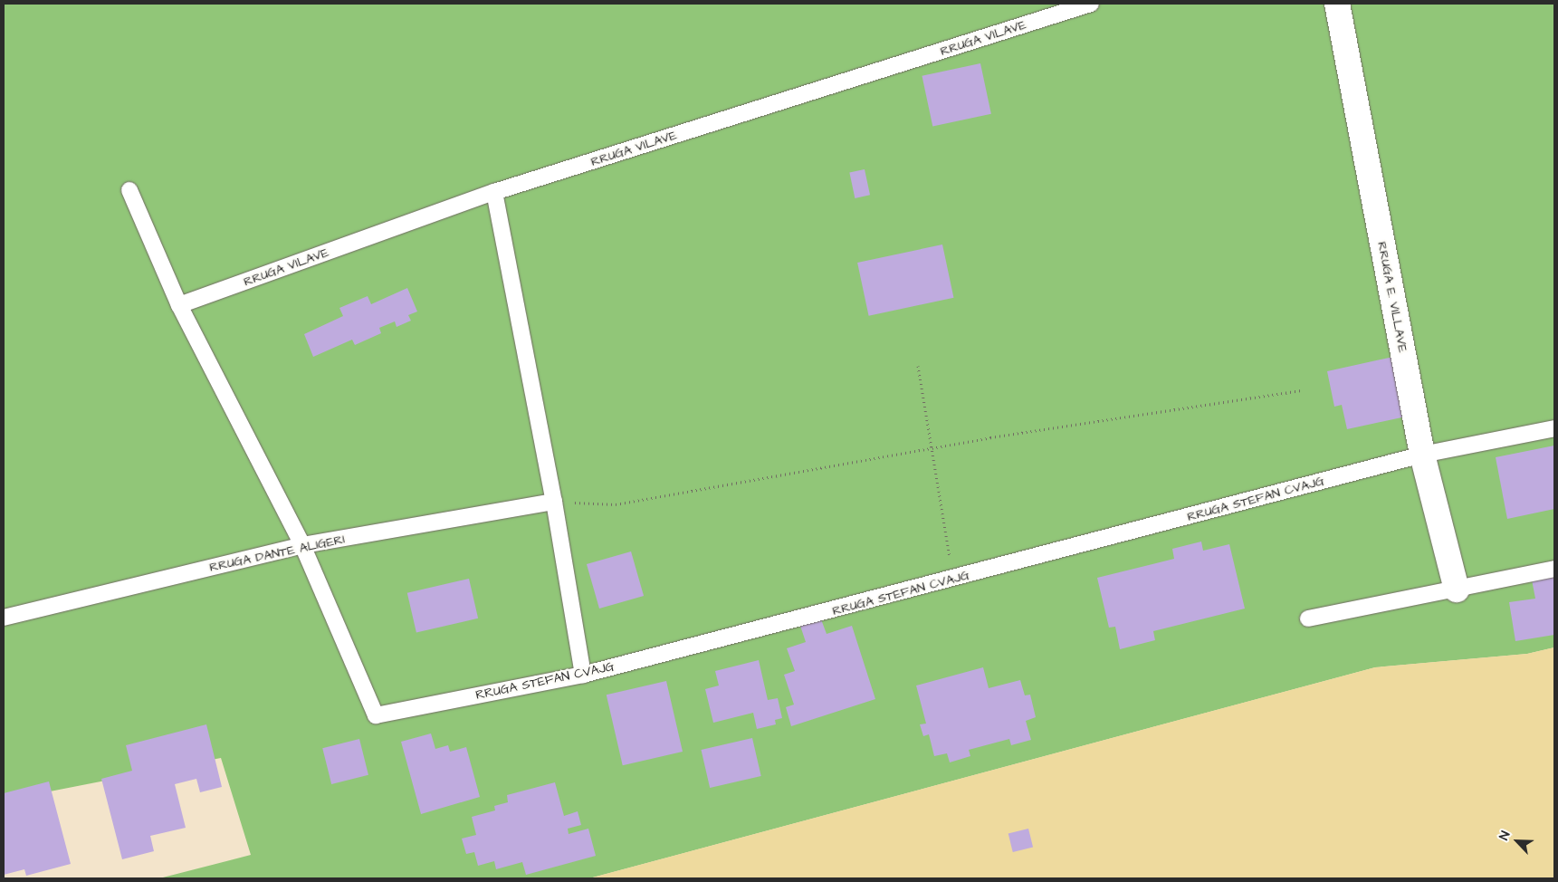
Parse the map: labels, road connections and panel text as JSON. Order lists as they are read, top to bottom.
{
  "streets": {
    "street": ["RRUGA E. VILLAVE"],
    "lane": ["RRUGA VILAVE", "RRUGA STEFAN CVAJG", "RRUGA DANTE ALIGERI"]
  },
  "crossings": [
    ["RRUGA E. VILLAVE", "RRUGA STEFAN CVAJG"],
    ["RRUGA STEFAN CVAJG", "RRUGA DANTE ALIGERI"]
  ],
  "north": "top left"
}
